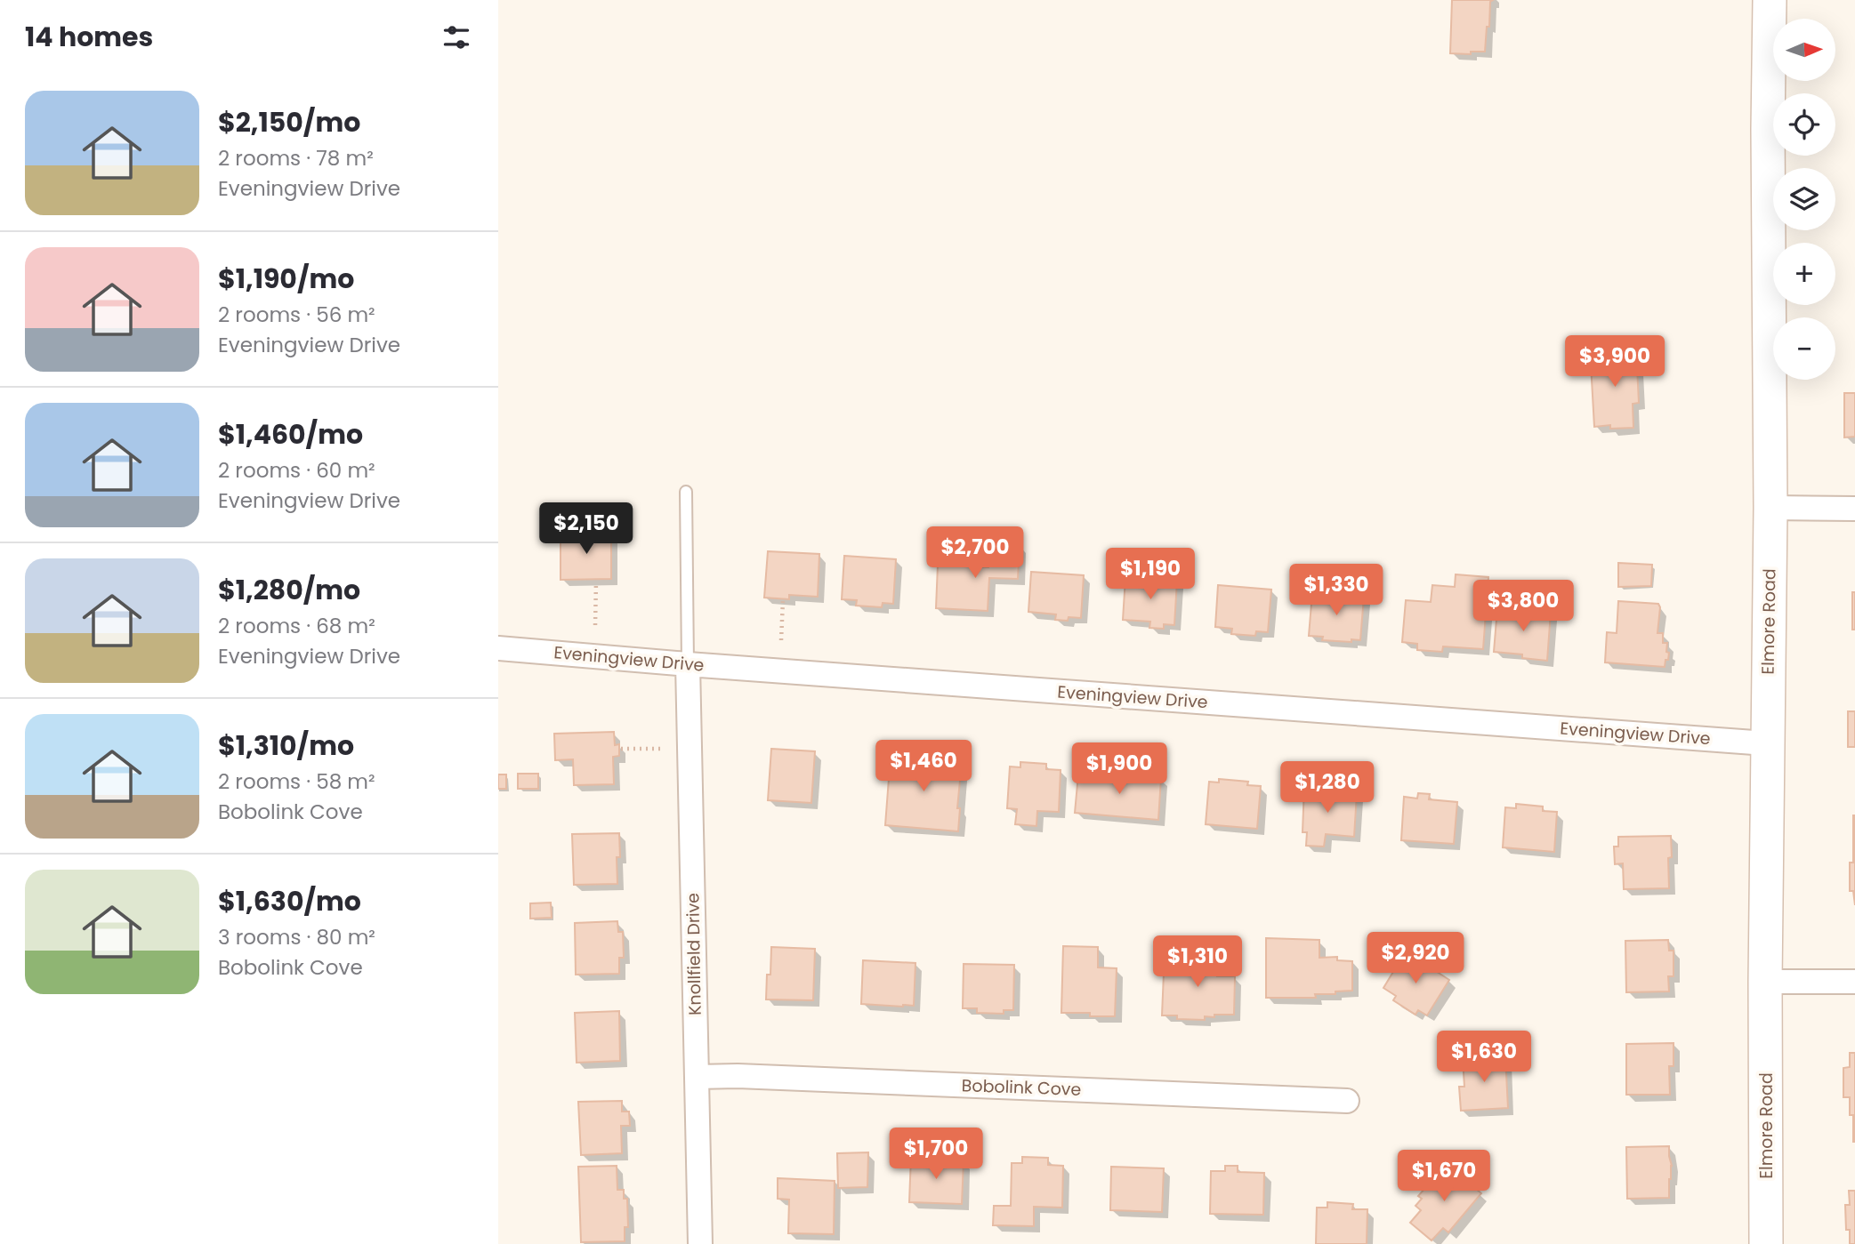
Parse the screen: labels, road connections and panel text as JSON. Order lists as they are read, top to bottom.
{
  "streets": {
    "street": [
      "Elmore Road",
      "Eveningview Drive",
      "Knollfield Drive",
      "Bobolink Cove"
    ]
  },
  "crossings": [
    ["Elmore Road", "Eveningview Drive"],
    ["Eveningview Drive", "Knollfield Drive"],
    ["Knollfield Drive", "Bobolink Cove"]
  ],
  "north": "right",
  "page": {
    "heading": "14 homes",
    "map_buttons": ["+", "−"],
    "list": [
      {
        "name": "$2,150/mo",
        "note": "2 rooms · 78 m² · Eveningview Drive"
      },
      {
        "name": "$1,190/mo",
        "note": "2 rooms · 56 m² · Eveningview Drive"
      },
      {
        "name": "$1,460/mo",
        "note": "2 rooms · 60 m² · Eveningview Drive"
      },
      {
        "name": "$1,280/mo",
        "note": "2 rooms · 68 m² · Eveningview Drive"
      },
      {
        "name": "$1,310/mo",
        "note": "2 rooms · 58 m² · Bobolink Cove"
      },
      {
        "name": "$1,630/mo",
        "note": "3 rooms · 80 m² · Bobolink Cove"
      }
    ],
    "price": [
      "$3,900",
      "$2,150",
      "$2,700",
      "$1,190",
      "$1,330",
      "$3,800",
      "$1,460",
      "$1,900",
      "$1,280",
      "$2,920",
      "$1,310",
      "$1,630",
      "$1,700",
      "$1,670"
    ]
  }
}
